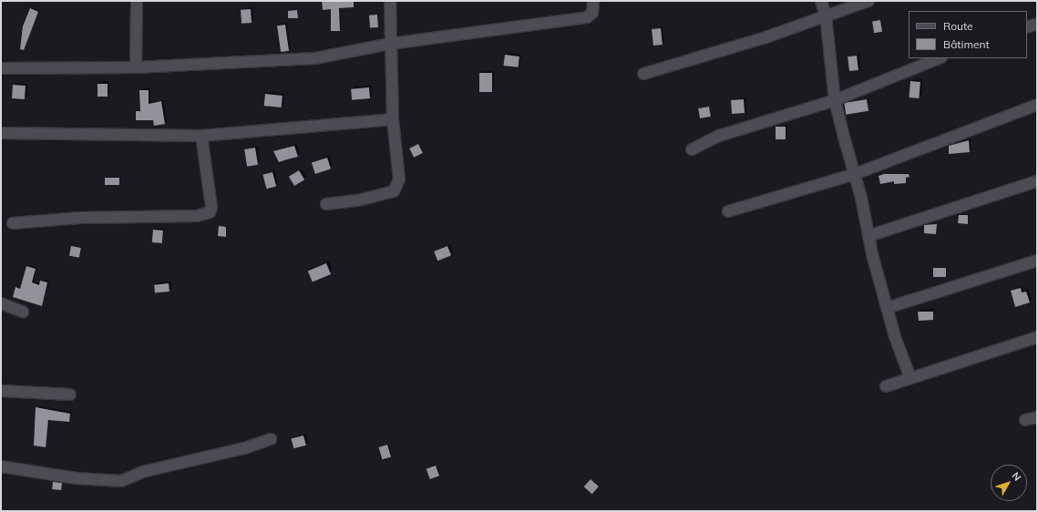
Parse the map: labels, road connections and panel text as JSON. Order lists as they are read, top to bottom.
{
  "legend": ["Route", "Bâtiment"],
  "north": "top right"
}
